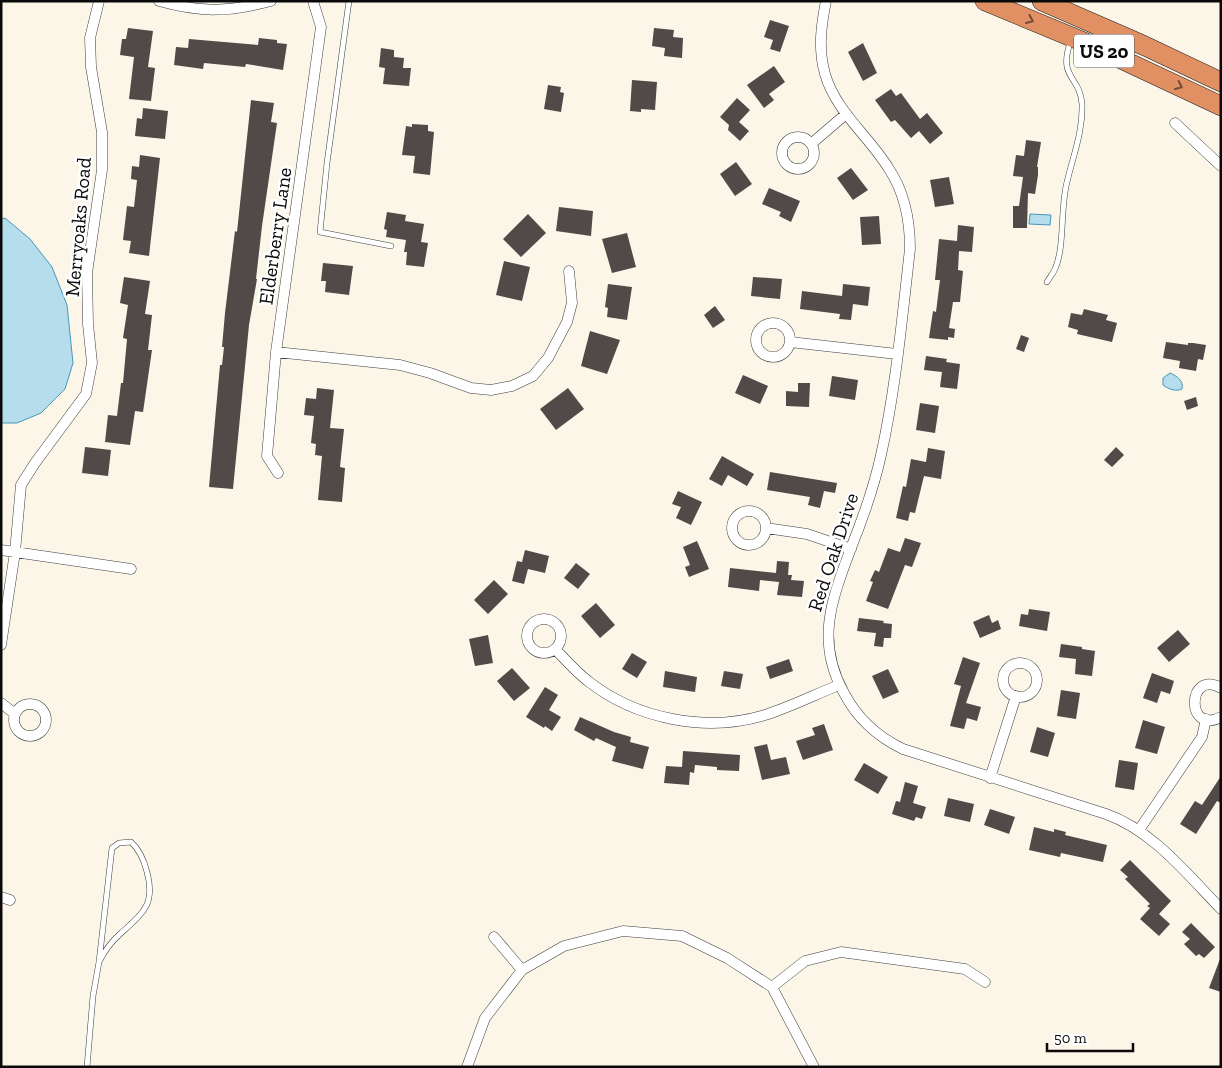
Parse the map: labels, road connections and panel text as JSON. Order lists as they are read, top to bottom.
{
  "streets": {
    "highway": ["US 20"],
    "street": ["Merryoaks Road", "Elderberry Lane", "Red Oak Drive"]
  },
  "scale_bar": "50 m"
}
